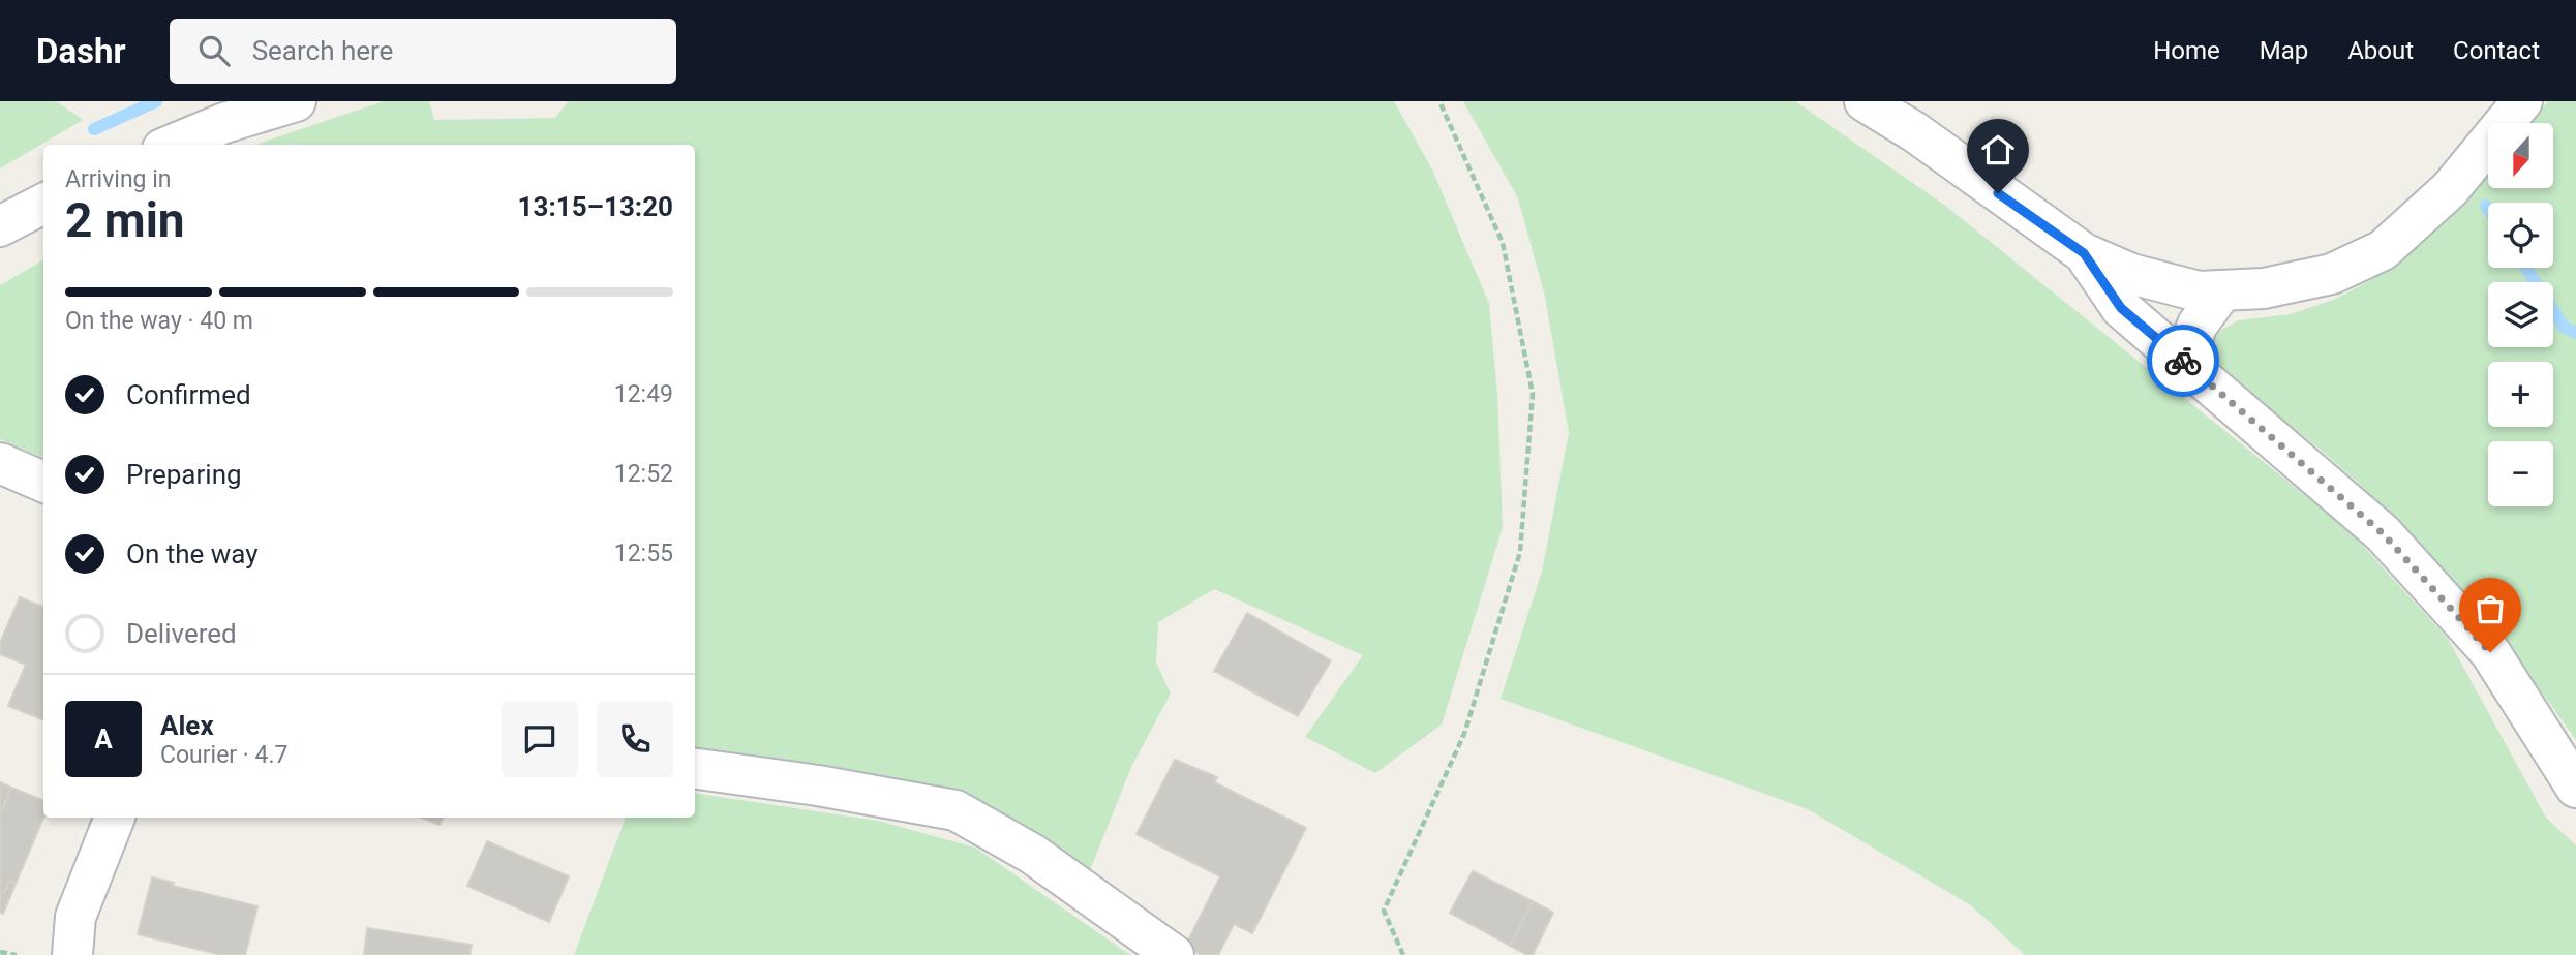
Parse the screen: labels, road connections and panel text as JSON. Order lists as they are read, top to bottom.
{
  "north": "bottom",
  "page": {
    "header": "Dashr",
    "search": "Search here",
    "nav": [
      "Home",
      "Map",
      "About",
      "Contact"
    ],
    "map_buttons": ["+", "−"],
    "heading": ["2 min", "Arriving in", "13:15–13:20"],
    "panel": ["Alex", "Courier · 4.7"],
    "bar": "On the way · 40 m",
    "list": [
      ["Confirmed", "12:49"],
      ["Preparing", "12:52"],
      ["On the way", "12:55"],
      "Delivered"
    ],
    "round": "A"
  }
}
